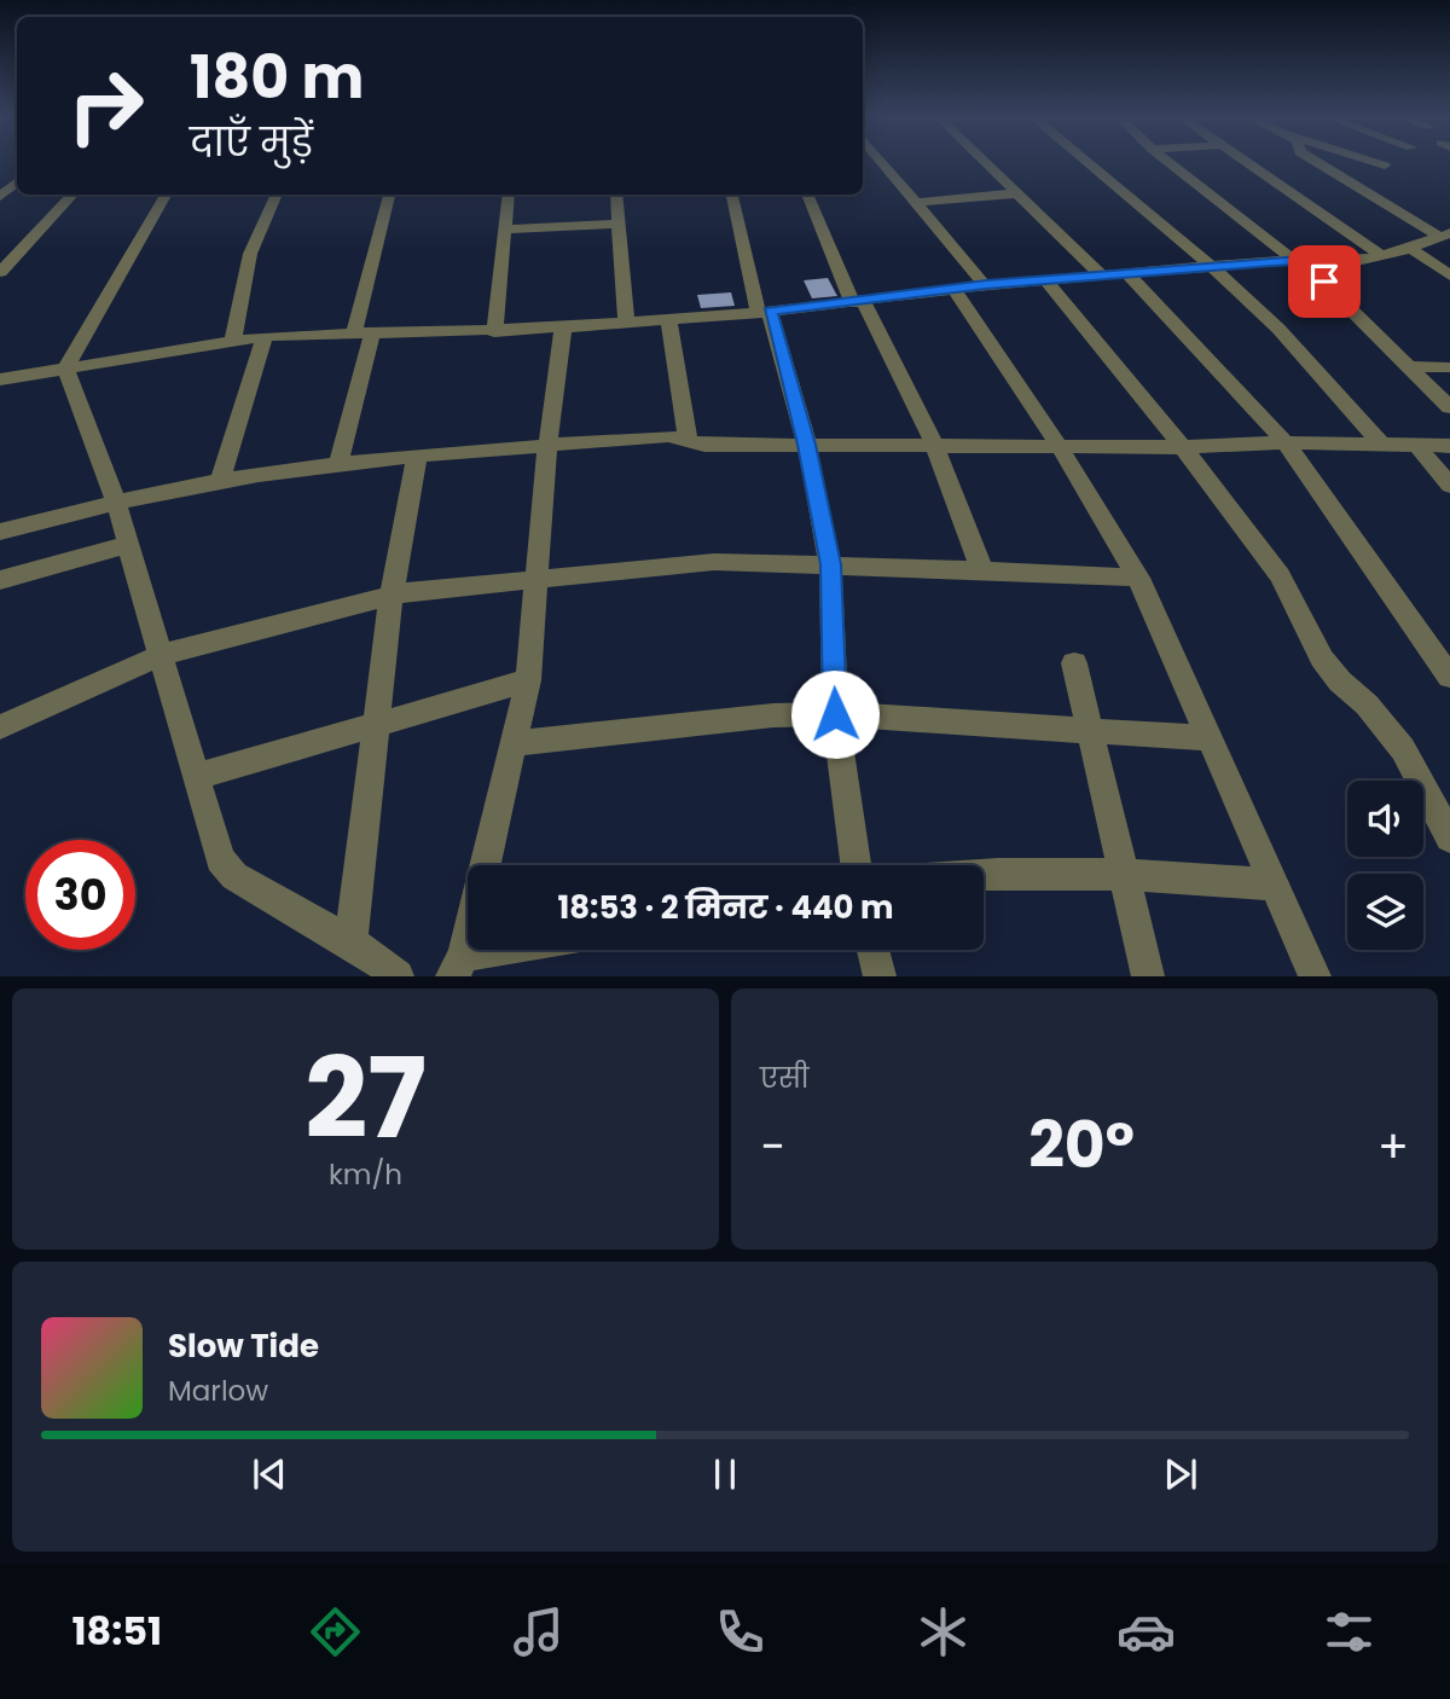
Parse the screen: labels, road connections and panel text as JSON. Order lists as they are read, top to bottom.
{
  "page": {
    "turn": ["180 m", "दाएँ मुड़ें"],
    "limit": "30",
    "trip": "18:53 · 2 मिनट · 440 m",
    "tile": [
      ["27", "km/h"],
      "एसी"
    ],
    "heat": ["−", "20°", "+"],
    "song": ["Slow Tide", "Marlow"],
    "tabs": "18:51"
  }
}
